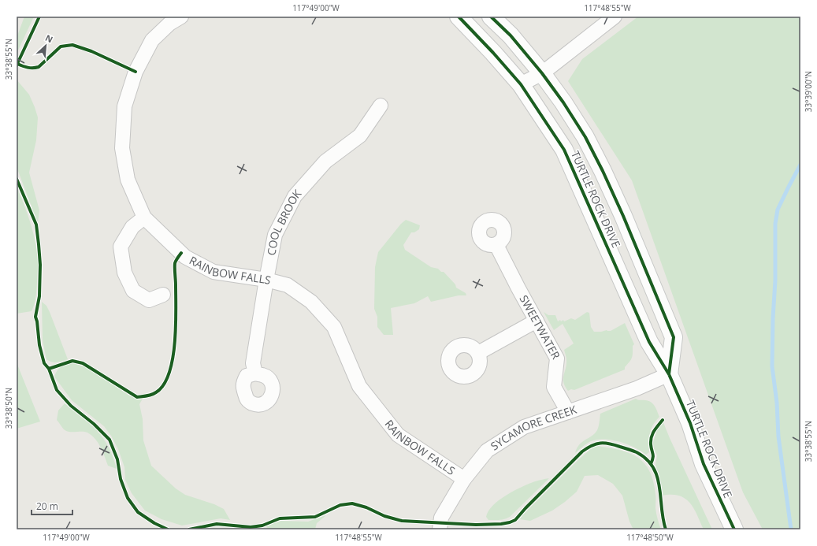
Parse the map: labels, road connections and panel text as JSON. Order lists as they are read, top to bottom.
{
  "streets": {
    "street": [
      "TURTLE ROCK DRIVE",
      "COOL BROOK",
      "RAINBOW FALLS",
      "SWEETWATER",
      "SYCAMORE CREEK"
    ]
  },
  "crossings": [
    ["TURTLE ROCK DRIVE", "SYCAMORE CREEK"],
    ["COOL BROOK", "RAINBOW FALLS"],
    ["RAINBOW FALLS", "SYCAMORE CREEK"],
    ["SWEETWATER", "SYCAMORE CREEK"]
  ],
  "scale_bar": "20 m",
  "north": "top right",
  "coordinates": [
    "117°49'00\"W",
    "117°48'55\"W",
    "33°38'55\"N",
    "33°39'00\"N",
    "33°38'50\"N",
    "117°48'50\"W"
  ]
}
